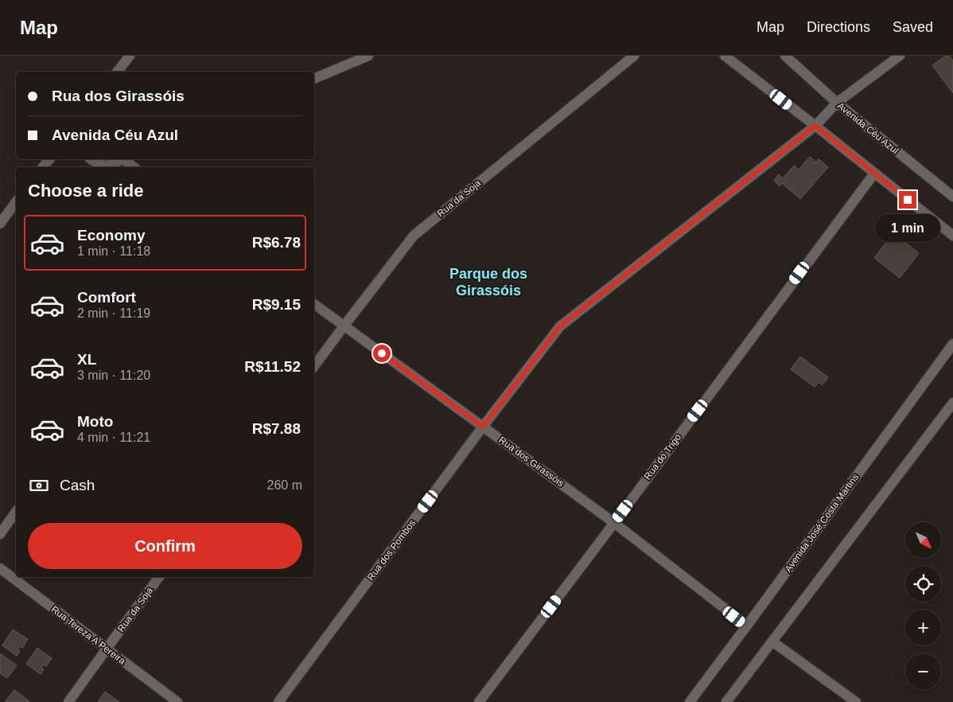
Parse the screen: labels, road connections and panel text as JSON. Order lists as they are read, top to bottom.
{
  "streets": {
    "street": [
      "Avenida Céu Azul",
      "Rua da Soja",
      "Rua do Trigo",
      "Rua dos Girassóis",
      "Avenida José Costa Martins",
      "Rua dos Pombos",
      "Rua Tereza A Pereira"
    ]
  },
  "crossings": [
    ["Avenida Céu Azul", "Rua dos Pombos"],
    ["Rua da Soja", "Rua dos Girassóis"],
    ["Rua da Soja", "Rua Tereza A Pereira"],
    ["Rua do Trigo", "Rua dos Girassóis"],
    ["Rua dos Girassóis", "Avenida José Costa Martins"],
    ["Rua dos Girassóis", "Rua dos Pombos"]
  ],
  "districts": ["Parque dos Girassóis"],
  "north": "bottom right",
  "page": {
    "header": "Map",
    "nav": ["Map", "Directions", "Saved"],
    "banner": ["Rua dos Girassóis", "Avenida Céu Azul"],
    "heading": "Choose a ride",
    "bubble": "1 min",
    "list": [
      {
        "name": "Economy",
        "note": "1 min · 11:18",
        "value": "R$6.78"
      },
      {
        "name": "Comfort",
        "note": "2 min · 11:19",
        "value": "R$9.15"
      },
      {
        "name": "XL",
        "note": "3 min · 11:20",
        "value": "R$11.52"
      },
      {
        "name": "Moto",
        "note": "4 min · 11:21",
        "value": "R$7.88"
      }
    ],
    "pay": ["Cash", "260 m"],
    "buttons": "Confirm",
    "map_buttons": ["+", "−"]
  }
}
